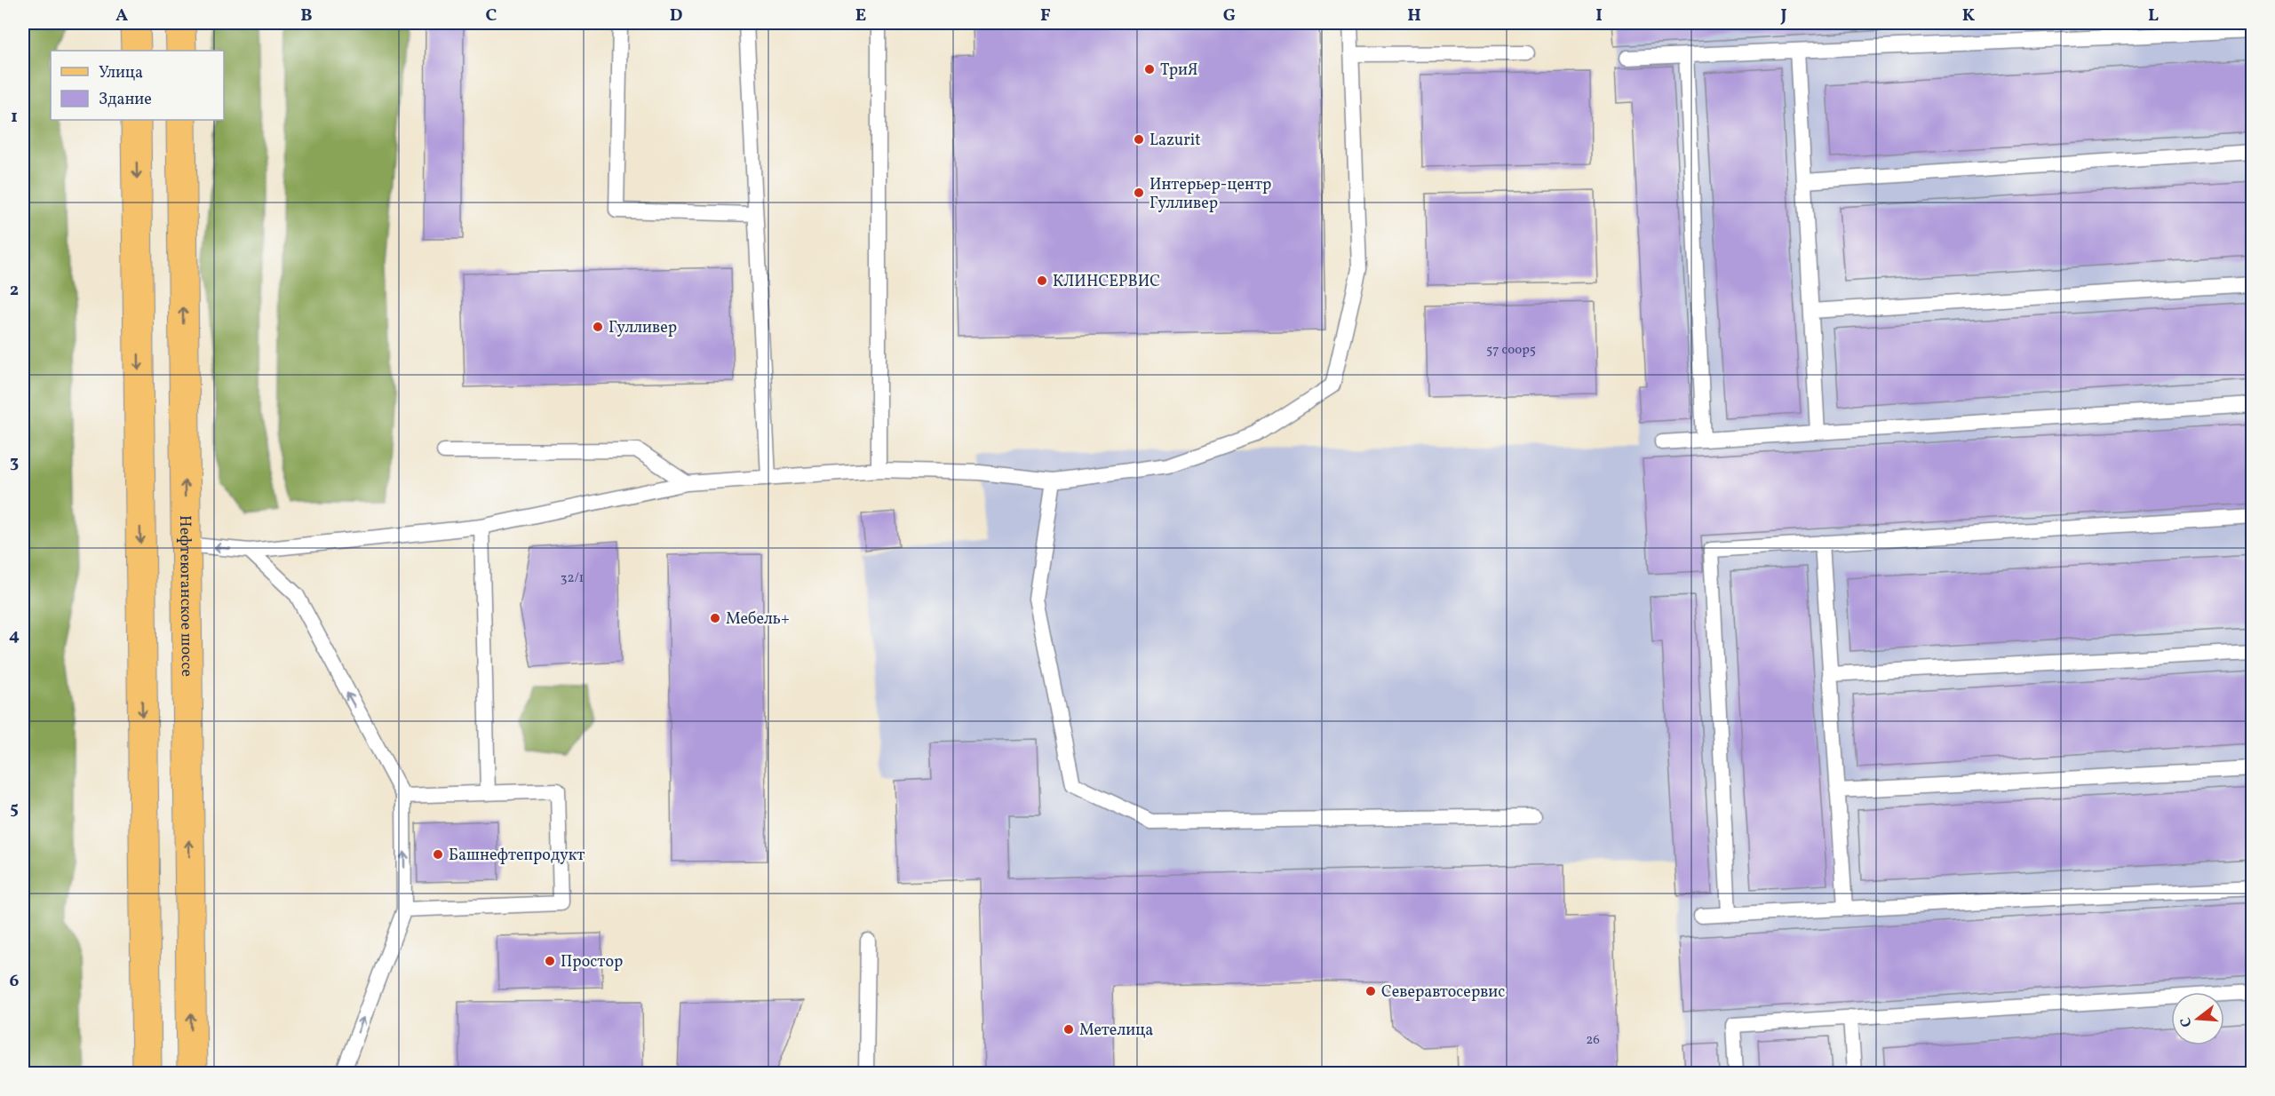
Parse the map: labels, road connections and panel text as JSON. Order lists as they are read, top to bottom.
{
  "streets": {
    "main road": ["Нефтеюганское шоссе"]
  },
  "places": [
    "ТриЯ",
    "Lazurit",
    "Интерьер-центр Гулливер",
    "КЛИНСЕРВИС",
    "Гулливер",
    "Мебель+",
    "Башнефтепродукт",
    "Простор",
    "Северавтосервис",
    "Метелица"
  ],
  "house_numbers": ["57 соор5", "32/1", "26"],
  "legend": ["Улица", "Здание"],
  "north": "left",
  "grid": {
    "columns": [
      "A",
      "B",
      "C",
      "D",
      "E",
      "F",
      "G",
      "H",
      "I",
      "J",
      "K",
      "L"
    ],
    "rows": [
      "1",
      "2",
      "3",
      "4",
      "5",
      "6"
    ]
  }
}
